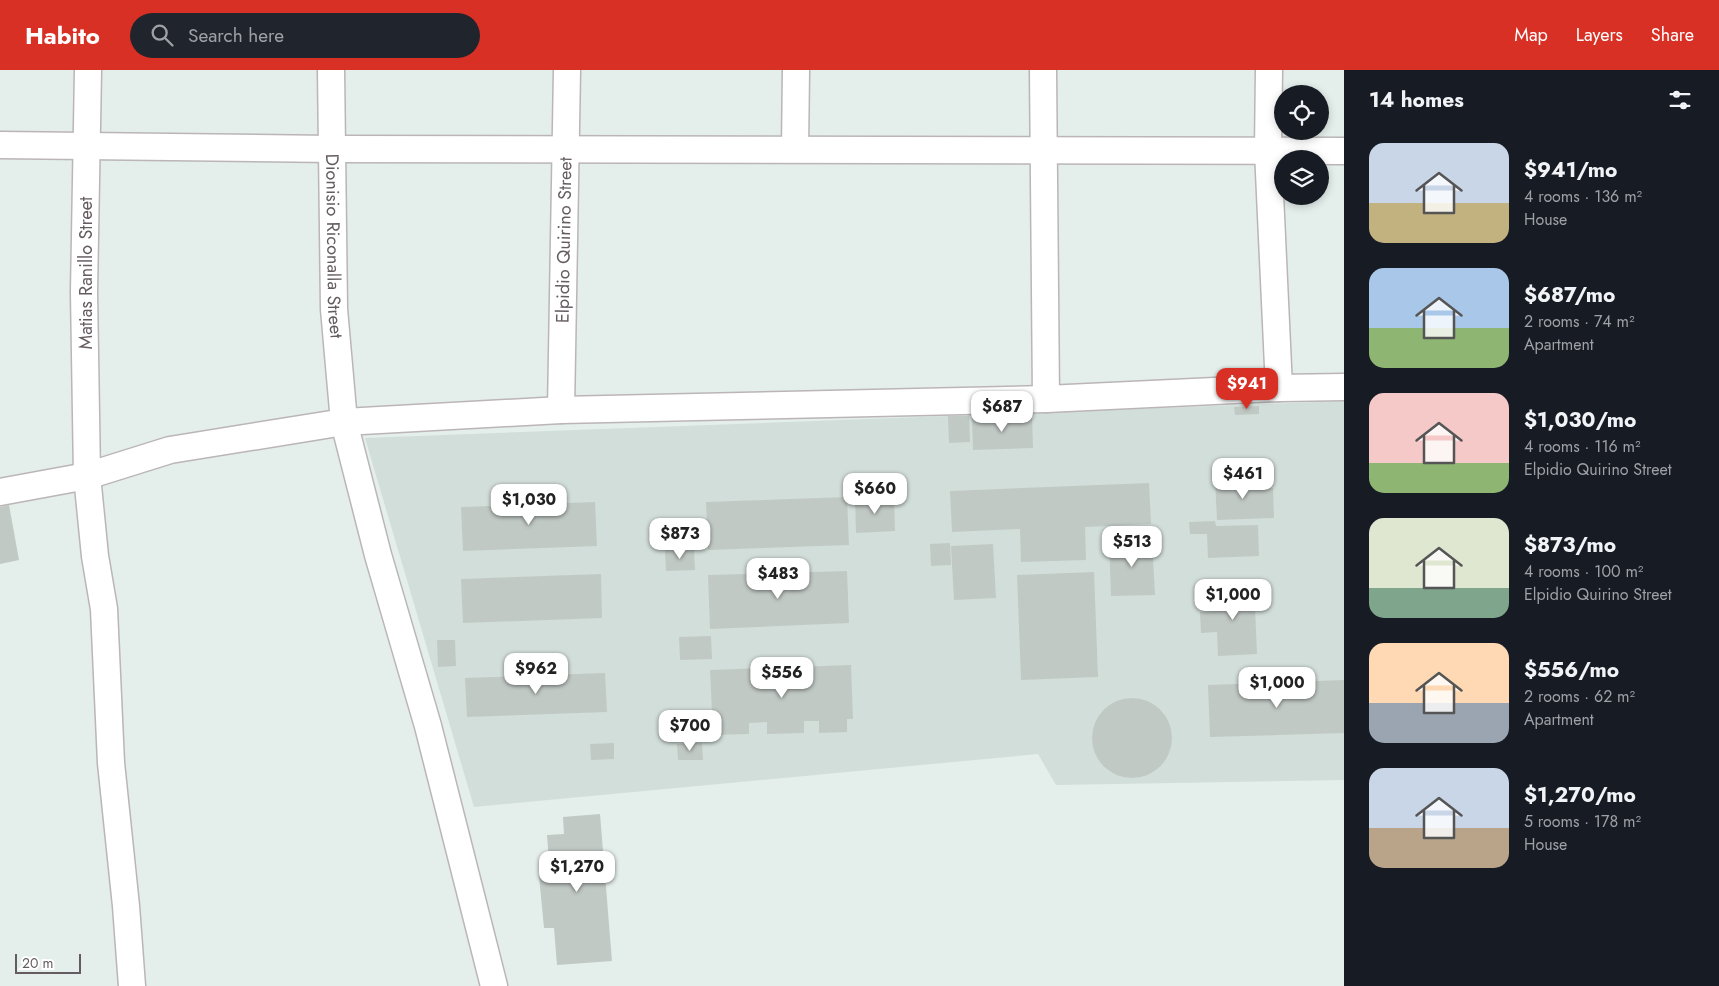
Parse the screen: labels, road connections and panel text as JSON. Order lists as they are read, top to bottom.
{
  "streets": {
    "street": ["Elpidio Quirino Street", "Dionisio Riconalla Street", "Matias Ranillo Street"]
  },
  "scale_bar": "20 m",
  "page": {
    "header": "Habito",
    "search": "Search here",
    "nav": ["Map", "Layers", "Share"],
    "heading": "14 homes",
    "list": [
      {
        "name": "$941/mo",
        "note": "4 rooms · 136 m² · House"
      },
      {
        "name": "$687/mo",
        "note": "2 rooms · 74 m² · Apartment"
      },
      {
        "name": "$1,030/mo",
        "note": "4 rooms · 116 m² · Elpidio Quirino Street"
      },
      {
        "name": "$873/mo",
        "note": "4 rooms · 100 m² · Elpidio Quirino Street"
      },
      {
        "name": "$556/mo",
        "note": "2 rooms · 62 m² · Apartment"
      },
      {
        "name": "$1,270/mo",
        "note": "5 rooms · 178 m² · House"
      }
    ],
    "price": [
      "$941",
      "$687",
      "$461",
      "$660",
      "$1,030",
      "$873",
      "$513",
      "$483",
      "$1,000",
      "$962",
      "$556",
      "$1,000",
      "$700",
      "$1,270"
    ],
    "scale": "20 m"
  }
}
